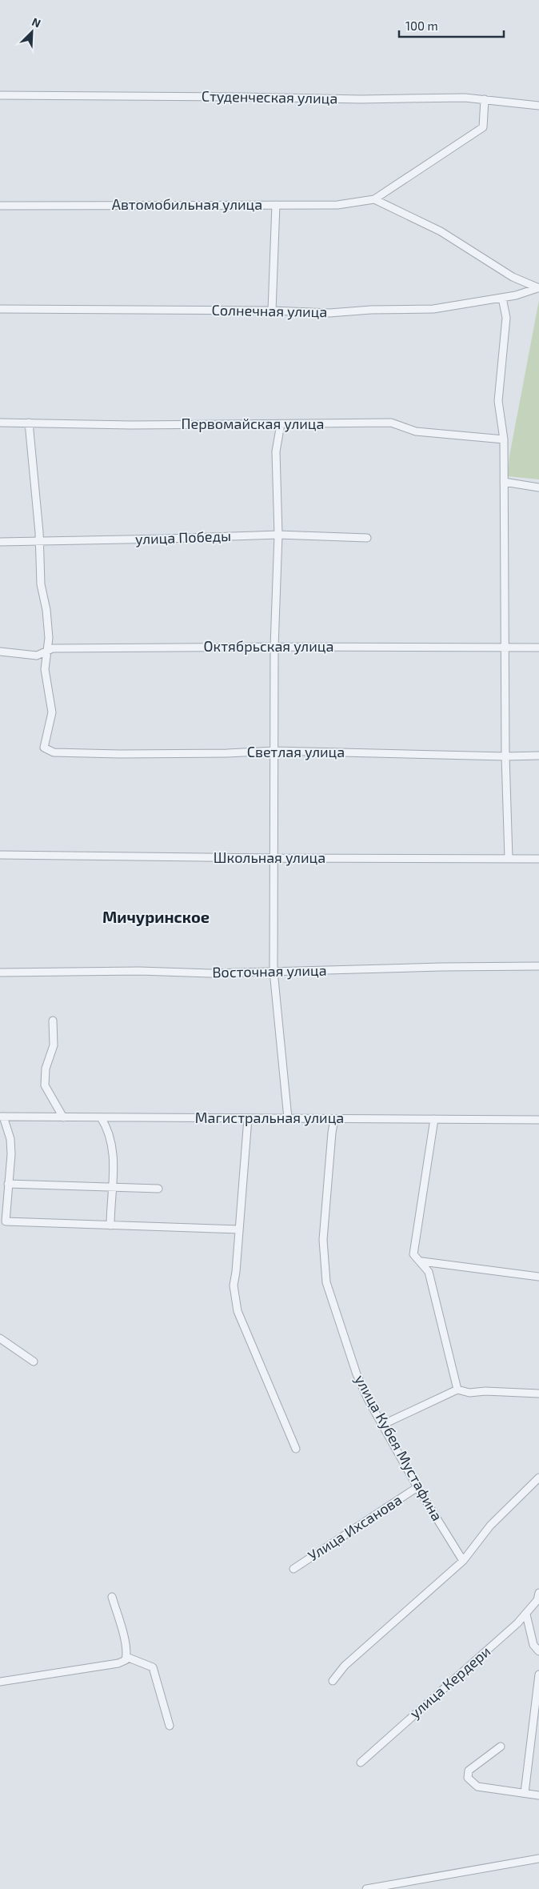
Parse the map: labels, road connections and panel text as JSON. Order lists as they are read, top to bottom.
{
  "streets": {
    "street": [
      "Студенческая улица",
      "Автомобильная улица",
      "Солнечная улица",
      "Первомайская улица",
      "улица Победы",
      "Октябрьская улица",
      "Светлая улица",
      "Школьная улица",
      "Восточная улица",
      "Магистральная улица",
      "улица Кубея Мустафина",
      "Улица Ихсанова",
      "улица Кердери"
    ]
  },
  "crossings": [
    ["Октябрьская улица", "Светлая улица"],
    ["Магистральная улица", "улица Кубея Мустафина"],
    ["улица Кубея Мустафина", "Улица Ихсанова"]
  ],
  "districts": ["Мичуринское"],
  "scale_bar": "100 m",
  "north": "top right"
}
